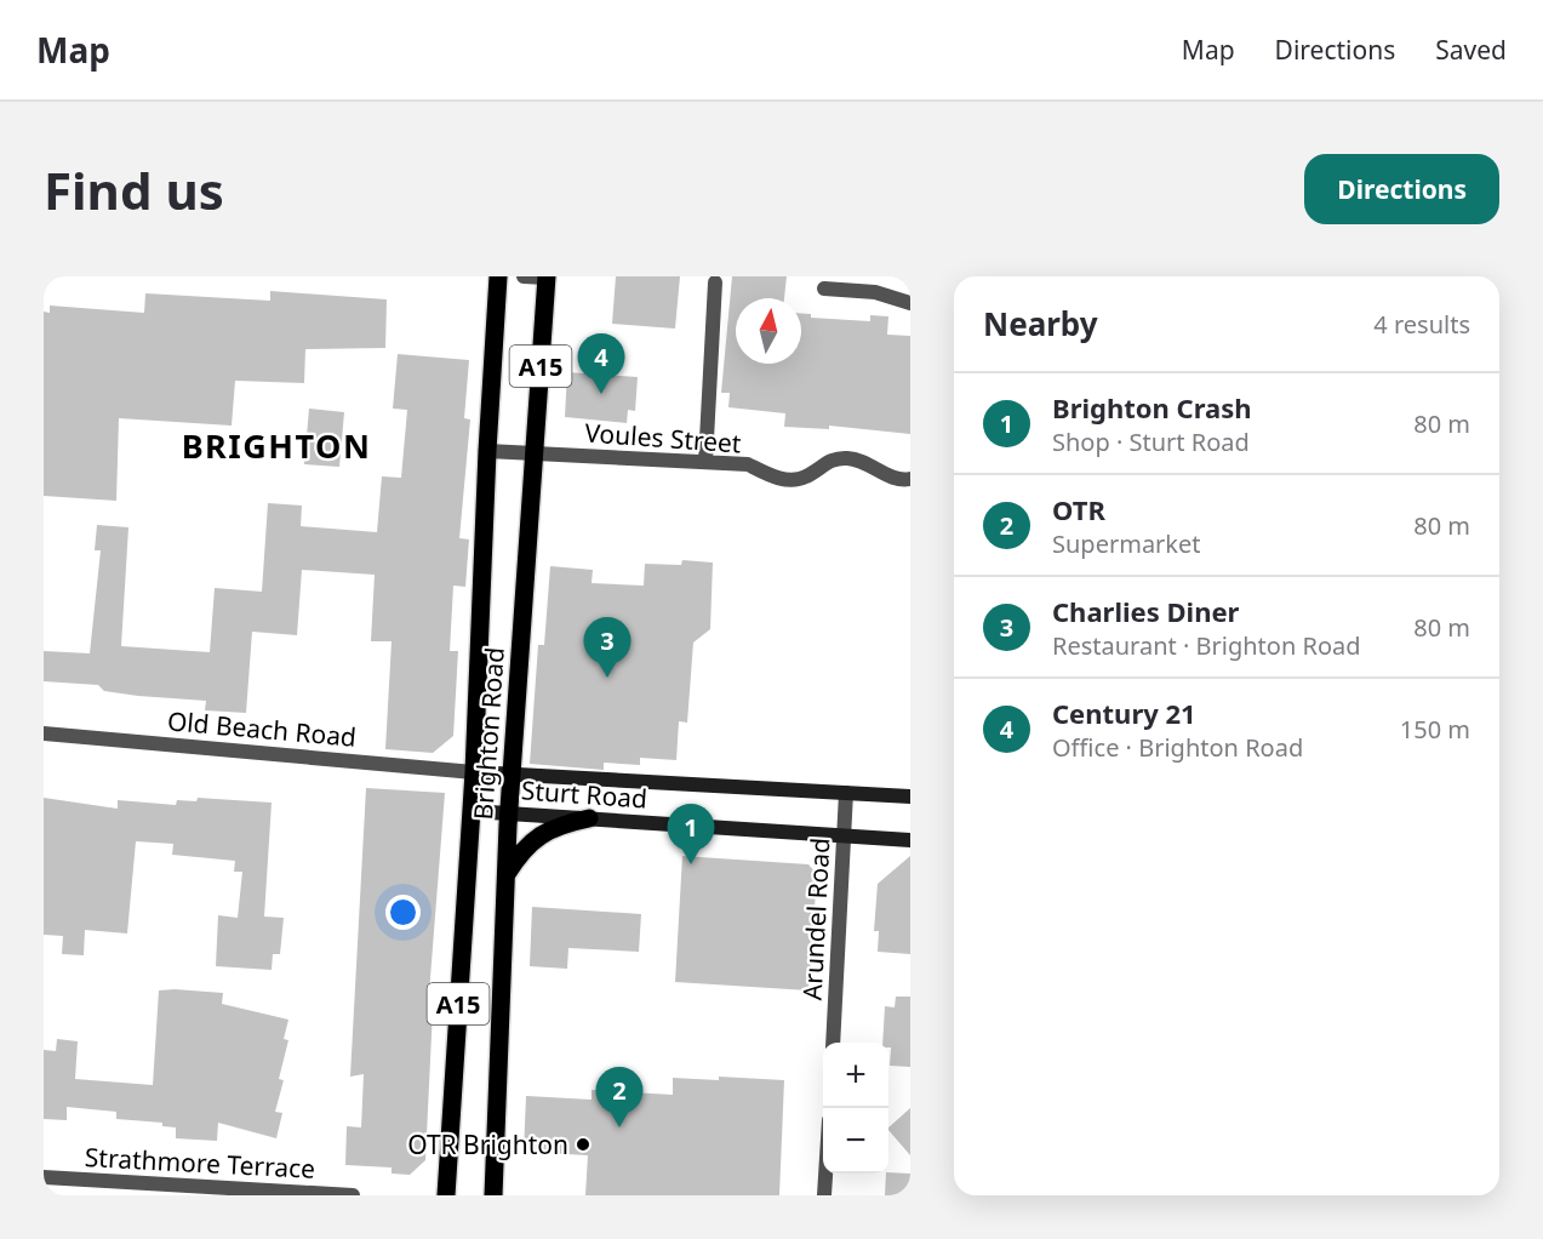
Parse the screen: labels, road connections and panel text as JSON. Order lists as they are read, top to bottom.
{
  "streets": {
    "main road": ["A15", "Brighton Road", "Sturt Road"],
    "street": [
      "Voules Street",
      "Old Beach Road",
      "Arundel Road",
      "Strathmore Terrace"
    ]
  },
  "crossings": [
    ["Voules Street", "Brighton Road"],
    ["Old Beach Road", "Brighton Road"],
    ["Old Beach Road", "Sturt Road"],
    ["Brighton Road", "Sturt Road"],
    ["Sturt Road", "Arundel Road"]
  ],
  "districts": ["BRIGHTON"],
  "places": ["OTR Brighton"],
  "north": "top",
  "page": {
    "header": "Map",
    "nav": ["Map", "Directions", "Saved"],
    "buttons": "Directions",
    "title": "Find us",
    "heading": ["Nearby", "4 results"],
    "pins": [
      "4",
      "3",
      "1",
      "2"
    ],
    "list": [
      {
        "mark": "1",
        "name": "Brighton Crash",
        "note": "Shop · Sturt Road",
        "value": "80 m"
      },
      {
        "mark": "2",
        "name": "OTR",
        "note": "Supermarket",
        "value": "80 m"
      },
      {
        "mark": "3",
        "name": "Charlies Diner",
        "note": "Restaurant · Brighton Road",
        "value": "80 m"
      },
      {
        "mark": "4",
        "name": "Century 21",
        "note": "Office · Brighton Road",
        "value": "150 m"
      }
    ],
    "map_buttons": ["+", "−"]
  }
}
